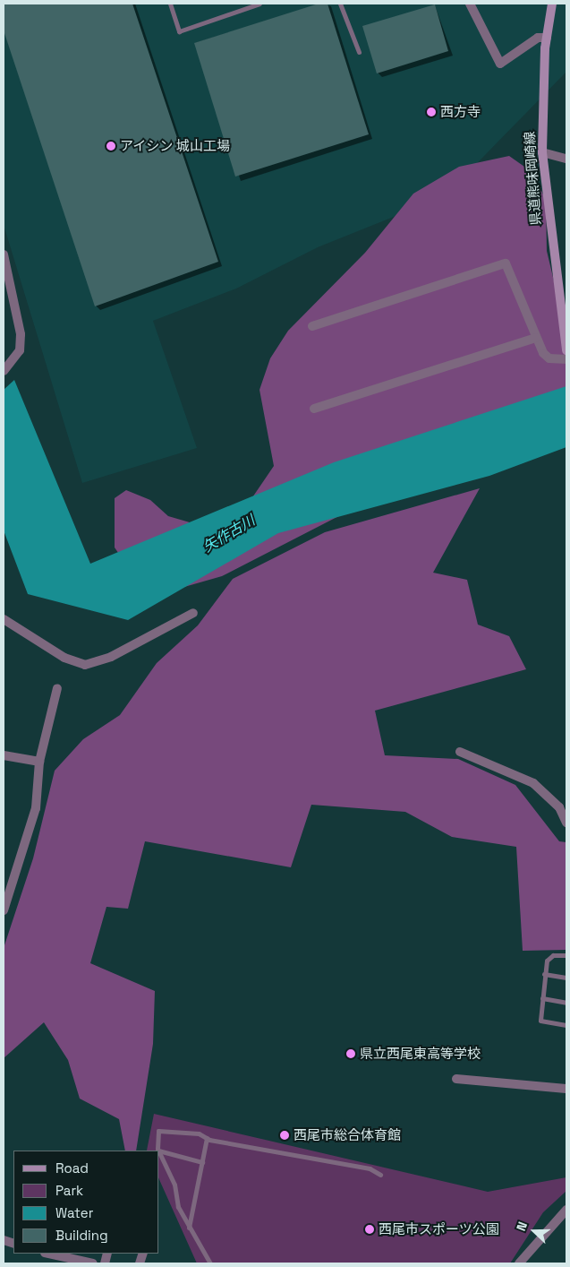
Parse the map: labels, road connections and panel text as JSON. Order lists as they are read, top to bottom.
{
  "streets": {
    "main road": ["県道熊味岡崎線"]
  },
  "water": ["矢作古川"],
  "places": [
    "西方寺",
    "アイシン 城山工場",
    "県立西尾東高等学校",
    "西尾市総合体育館",
    "西尾市スポーツ公園"
  ],
  "legend": [
    "Road",
    "Park",
    "Water",
    "Building"
  ],
  "north": "left"
}
